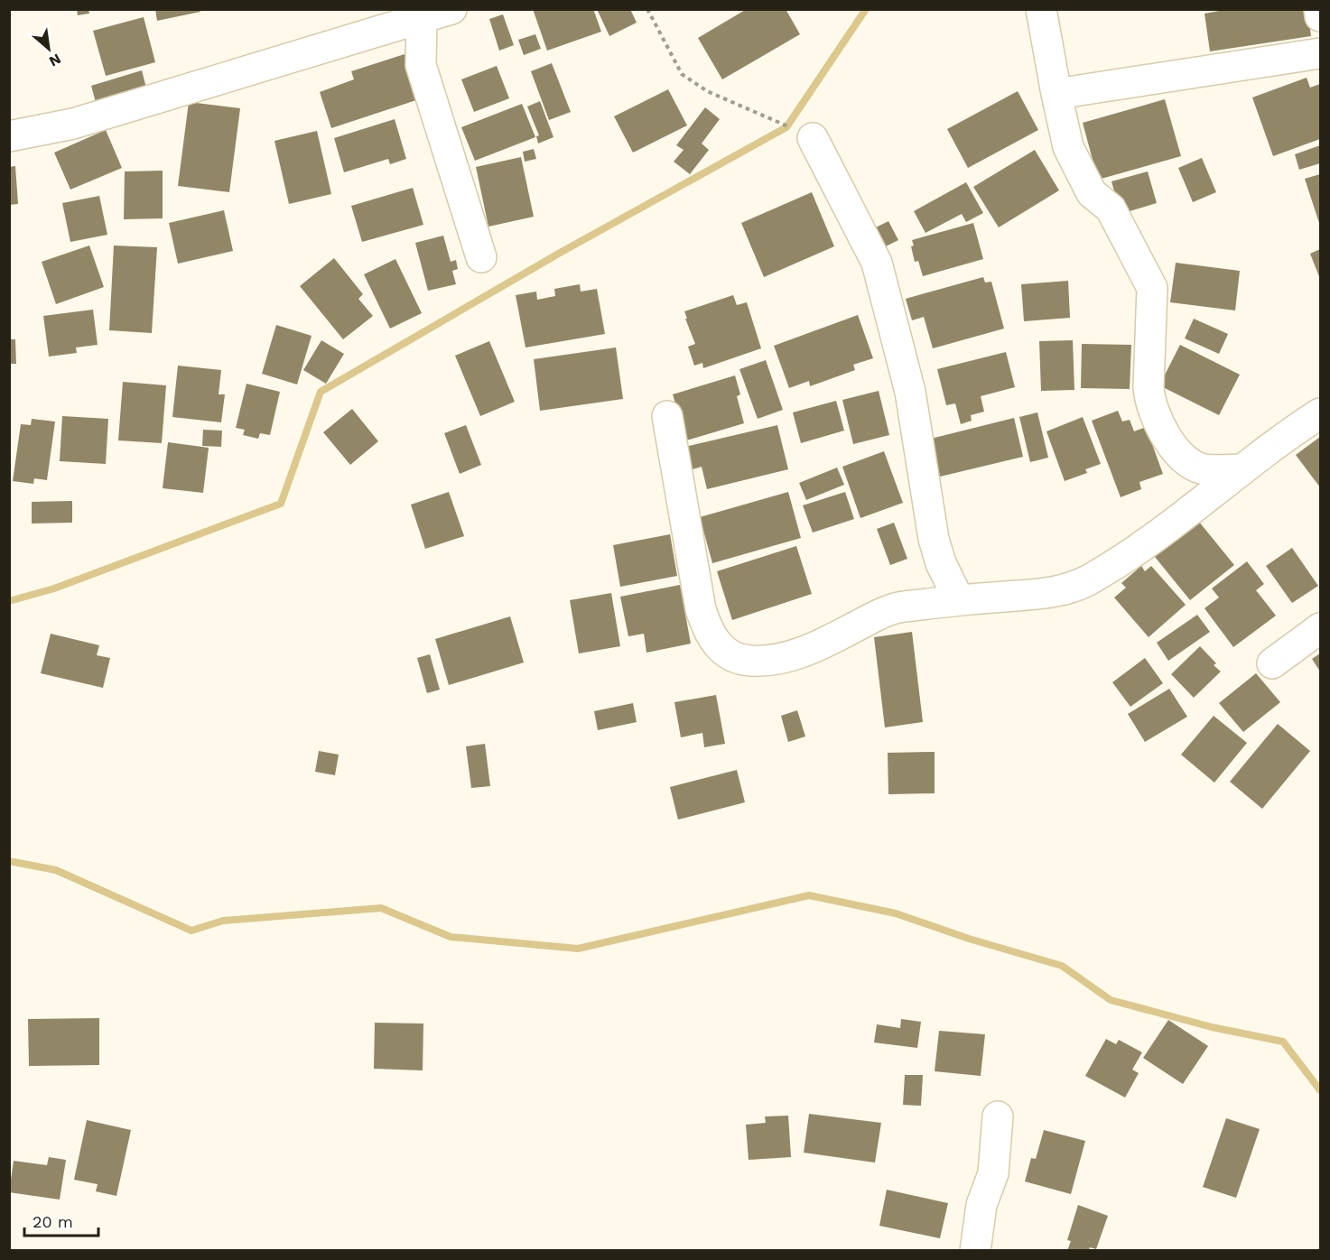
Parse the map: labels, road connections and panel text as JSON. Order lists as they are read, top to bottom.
{
  "scale_bar": "20 m",
  "north": "bottom right"
}
